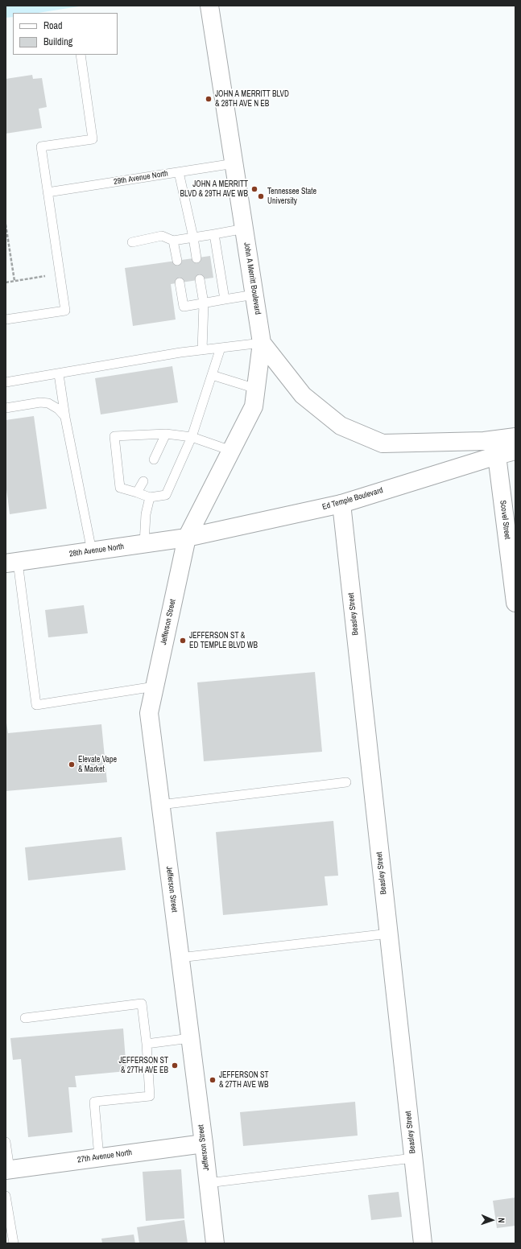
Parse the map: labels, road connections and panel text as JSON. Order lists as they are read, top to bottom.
{
  "streets": {
    "street": [
      "John A Merritt Boulevard",
      "Ed Temple Boulevard",
      "Scovel Street",
      "28th Avenue North",
      "Beasley Street",
      "Jefferson Street",
      "27th Avenue North"
    ],
    "lane": ["29th Avenue North"]
  },
  "crossings": [
    ["29th Avenue North", "John A Merritt Boulevard"],
    ["John A Merritt Boulevard", "Ed Temple Boulevard"],
    ["John A Merritt Boulevard", "28th Avenue North"],
    ["John A Merritt Boulevard", "Jefferson Street"],
    ["Ed Temple Boulevard", "Scovel Street"],
    ["Ed Temple Boulevard", "28th Avenue North"],
    ["Ed Temple Boulevard", "Beasley Street"],
    ["Ed Temple Boulevard", "Jefferson Street"],
    ["28th Avenue North", "Jefferson Street"],
    ["Jefferson Street", "27th Avenue North"]
  ],
  "places": [
    "JOHN A MERRITT BLVD & 28TH AVE N EB",
    "JOHN A MERRITT BLVD & 29TH AVE WB",
    "Tennessee State University",
    "JEFFERSON ST & ED TEMPLE BLVD WB",
    "Elevate Vape & Market",
    "JEFFERSON ST & 27TH AVE EB",
    "JEFFERSON ST & 27TH AVE WB"
  ],
  "legend": ["Road", "Building"],
  "north": "right"
}
